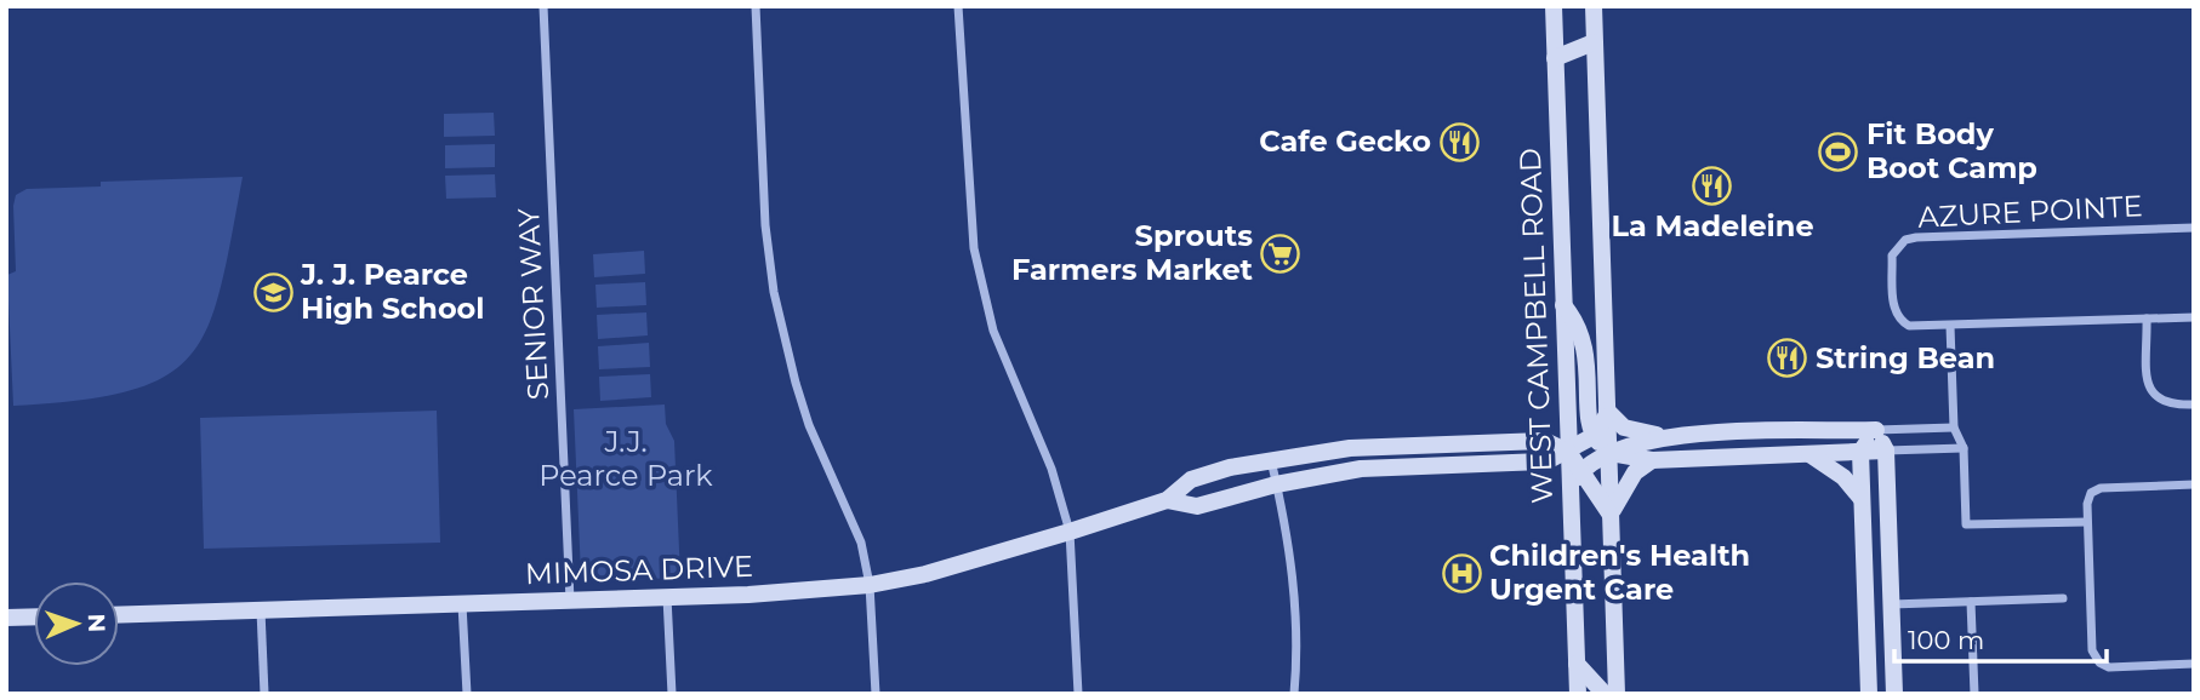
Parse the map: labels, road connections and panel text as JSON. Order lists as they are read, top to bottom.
{
  "streets": {
    "street": [
      "AZURE POINTE",
      "SENIOR WAY",
      "WEST CAMPBELL ROAD",
      "MIMOSA DRIVE"
    ]
  },
  "crossings": [
    ["SENIOR WAY", "MIMOSA DRIVE"],
    ["WEST CAMPBELL ROAD", "MIMOSA DRIVE"]
  ],
  "parks": ["J.J. Pearce Park"],
  "places": {
    "restaurant": ["Cafe Gecko", "La Madeleine", "String Bean"],
    "sports": ["Fit Body Boot Camp"],
    "supermarket": ["Sprouts Farmers Market"],
    "school or university": ["J. J. Pearce High School"],
    "hospital": ["Children's Health Urgent Care"]
  },
  "scale_bar": "100 m",
  "north": "right"
}
